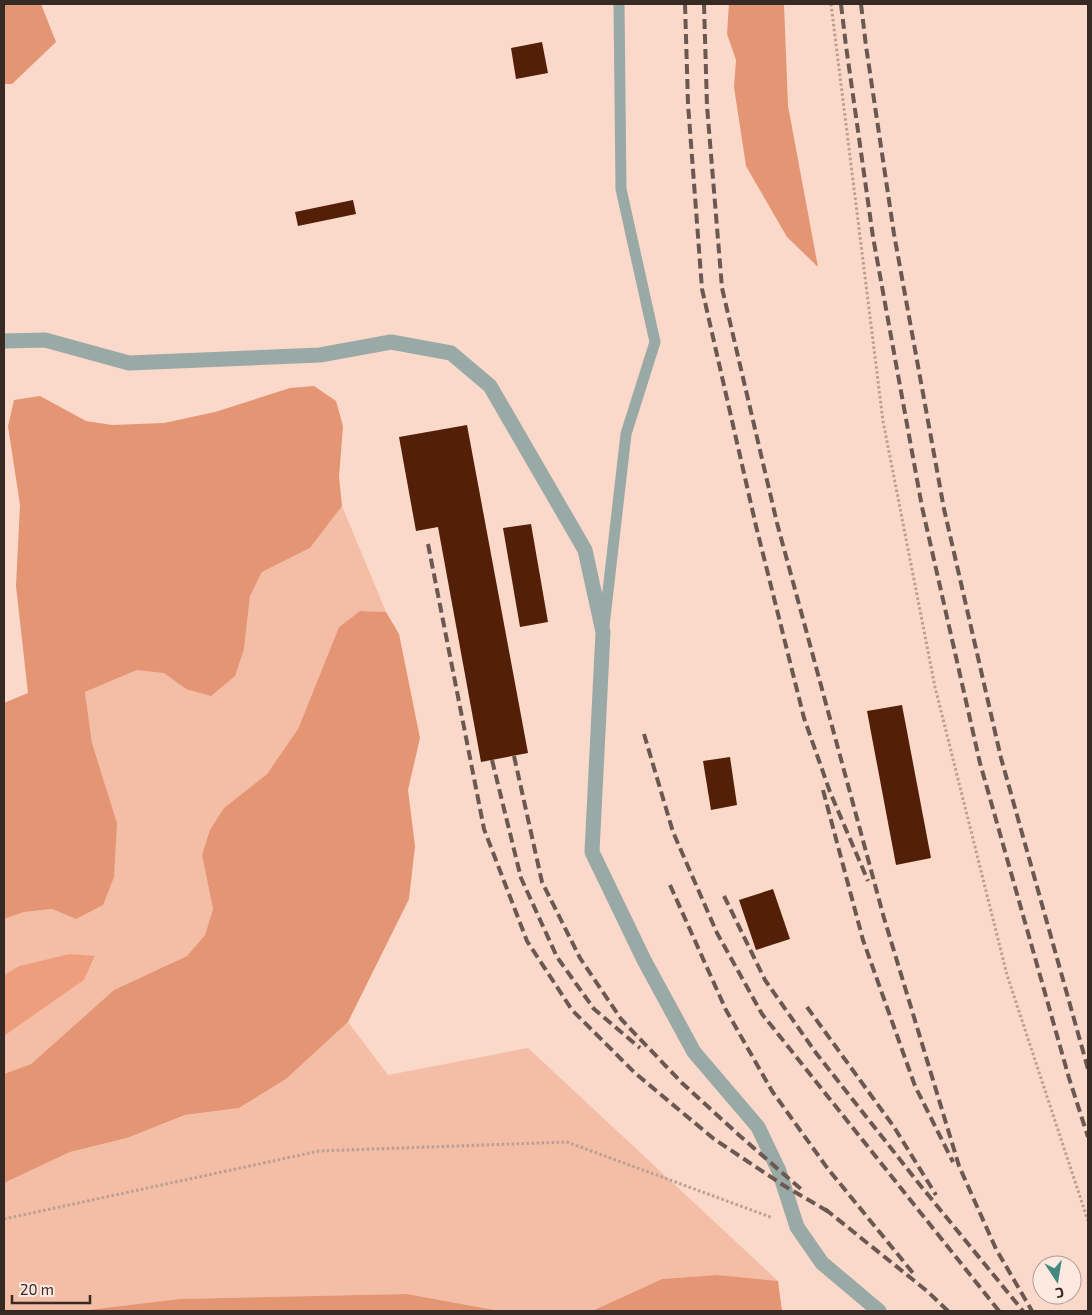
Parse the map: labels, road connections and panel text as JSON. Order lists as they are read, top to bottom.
{
  "scale_bar": "20 m",
  "north": "bottom"
}
